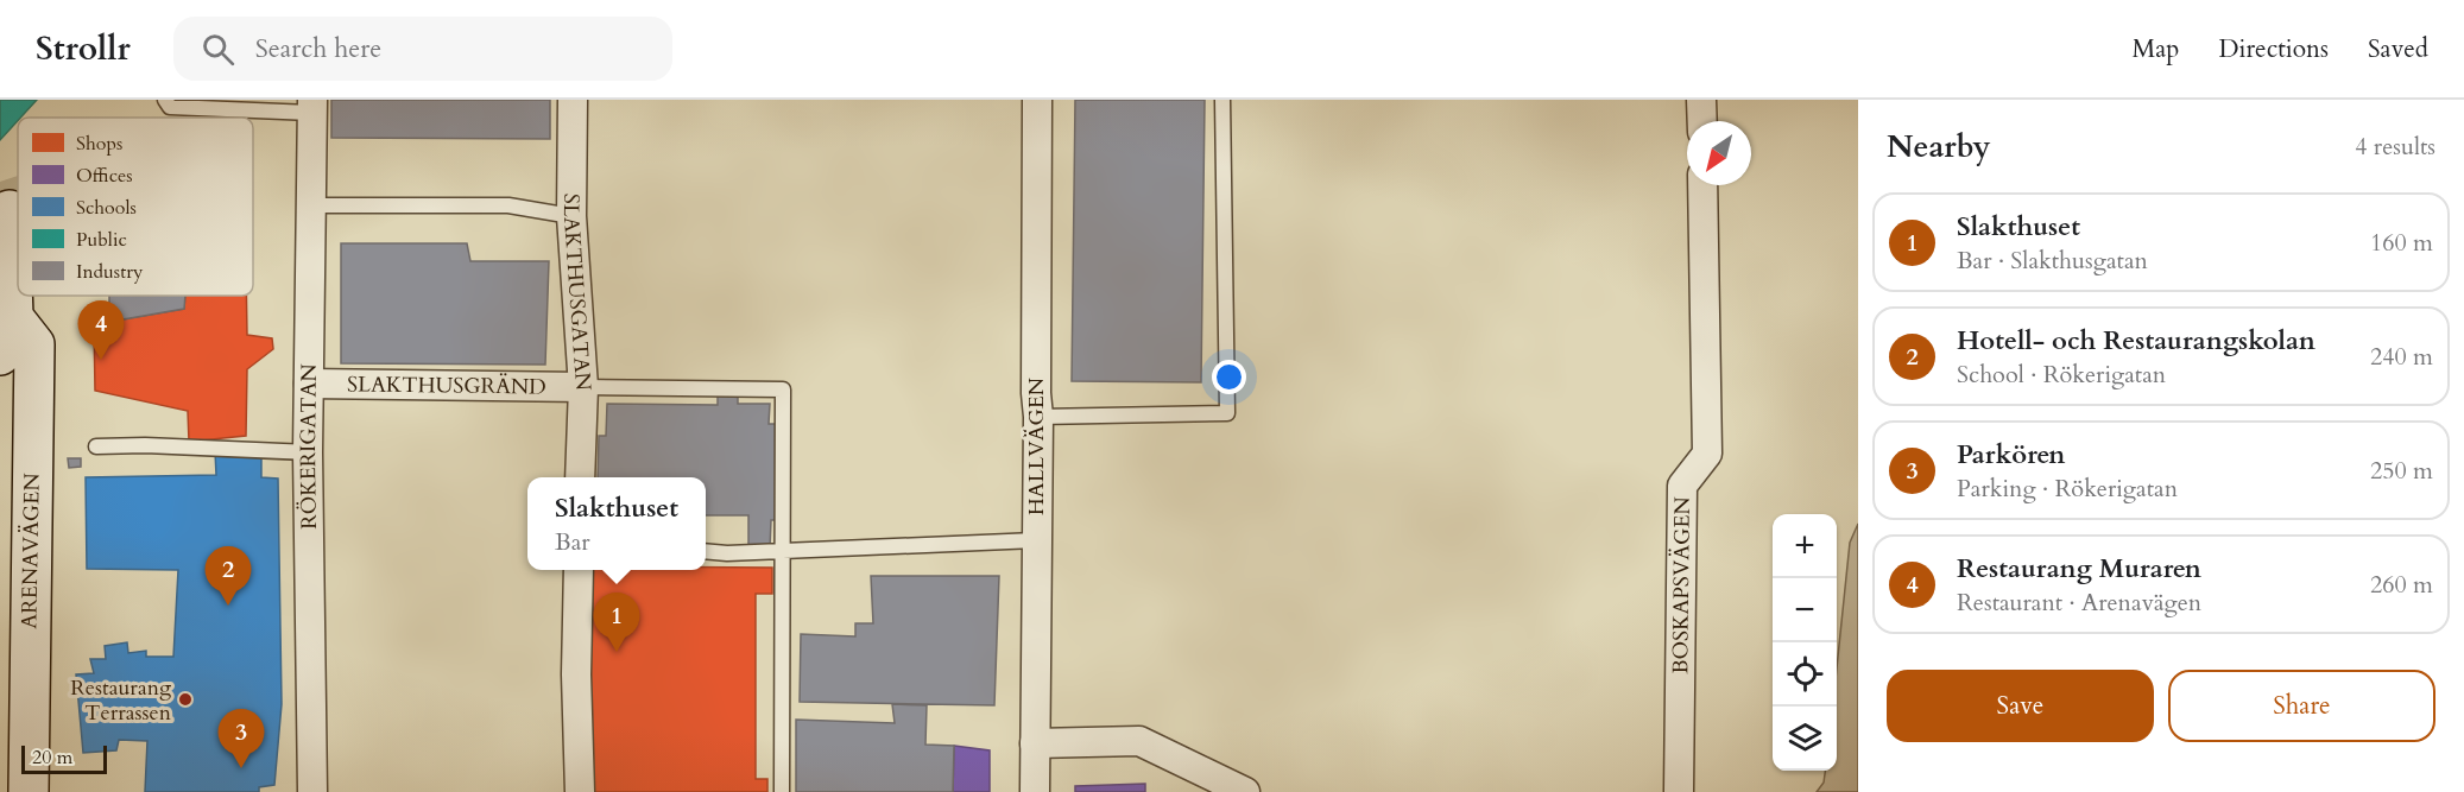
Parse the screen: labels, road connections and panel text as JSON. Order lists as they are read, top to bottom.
{
  "streets": {
    "main road": ["ARENAVÄGEN"],
    "street": [
      "SLAKTHUSGATAN",
      "SLAKTHUSGRÄND",
      "RÖKERIGATAN",
      "HALLVÄGEN",
      "BOSKAPSVÄGEN"
    ]
  },
  "crossings": [
    ["SLAKTHUSGATAN", "SLAKTHUSGRÄND"],
    ["SLAKTHUSGRÄND", "RÖKERIGATAN"]
  ],
  "places": ["Restaurang Terrassen"],
  "legend": [
    "Shops",
    "Offices",
    "Schools",
    "Public",
    "Industry"
  ],
  "scale_bar": "20 m",
  "north": "bottom left",
  "page": {
    "header": "Strollr",
    "search": "Search here",
    "nav": ["Map", "Directions", "Saved"],
    "heading": ["Nearby", "4 results"],
    "list": [
      {
        "mark": "1",
        "name": "Slakthuset",
        "note": "Bar · Slakthusgatan",
        "value": "160 m"
      },
      {
        "mark": "2",
        "name": "Hotell- och Restaurangskolan",
        "note": "School · Rökerigatan",
        "value": "240 m"
      },
      {
        "mark": "3",
        "name": "Parkören",
        "note": "Parking · Rökerigatan",
        "value": "250 m"
      },
      {
        "mark": "4",
        "name": "Restaurang Muraren",
        "note": "Restaurant · Arenavägen",
        "value": "260 m"
      }
    ],
    "pins": [
      "4",
      "2",
      "1",
      "3"
    ],
    "popup": ["Slakthuset", "Bar"],
    "map_buttons": ["+", "−"],
    "buttons": ["Save", "Share"],
    "scale": "20 m"
  }
}
